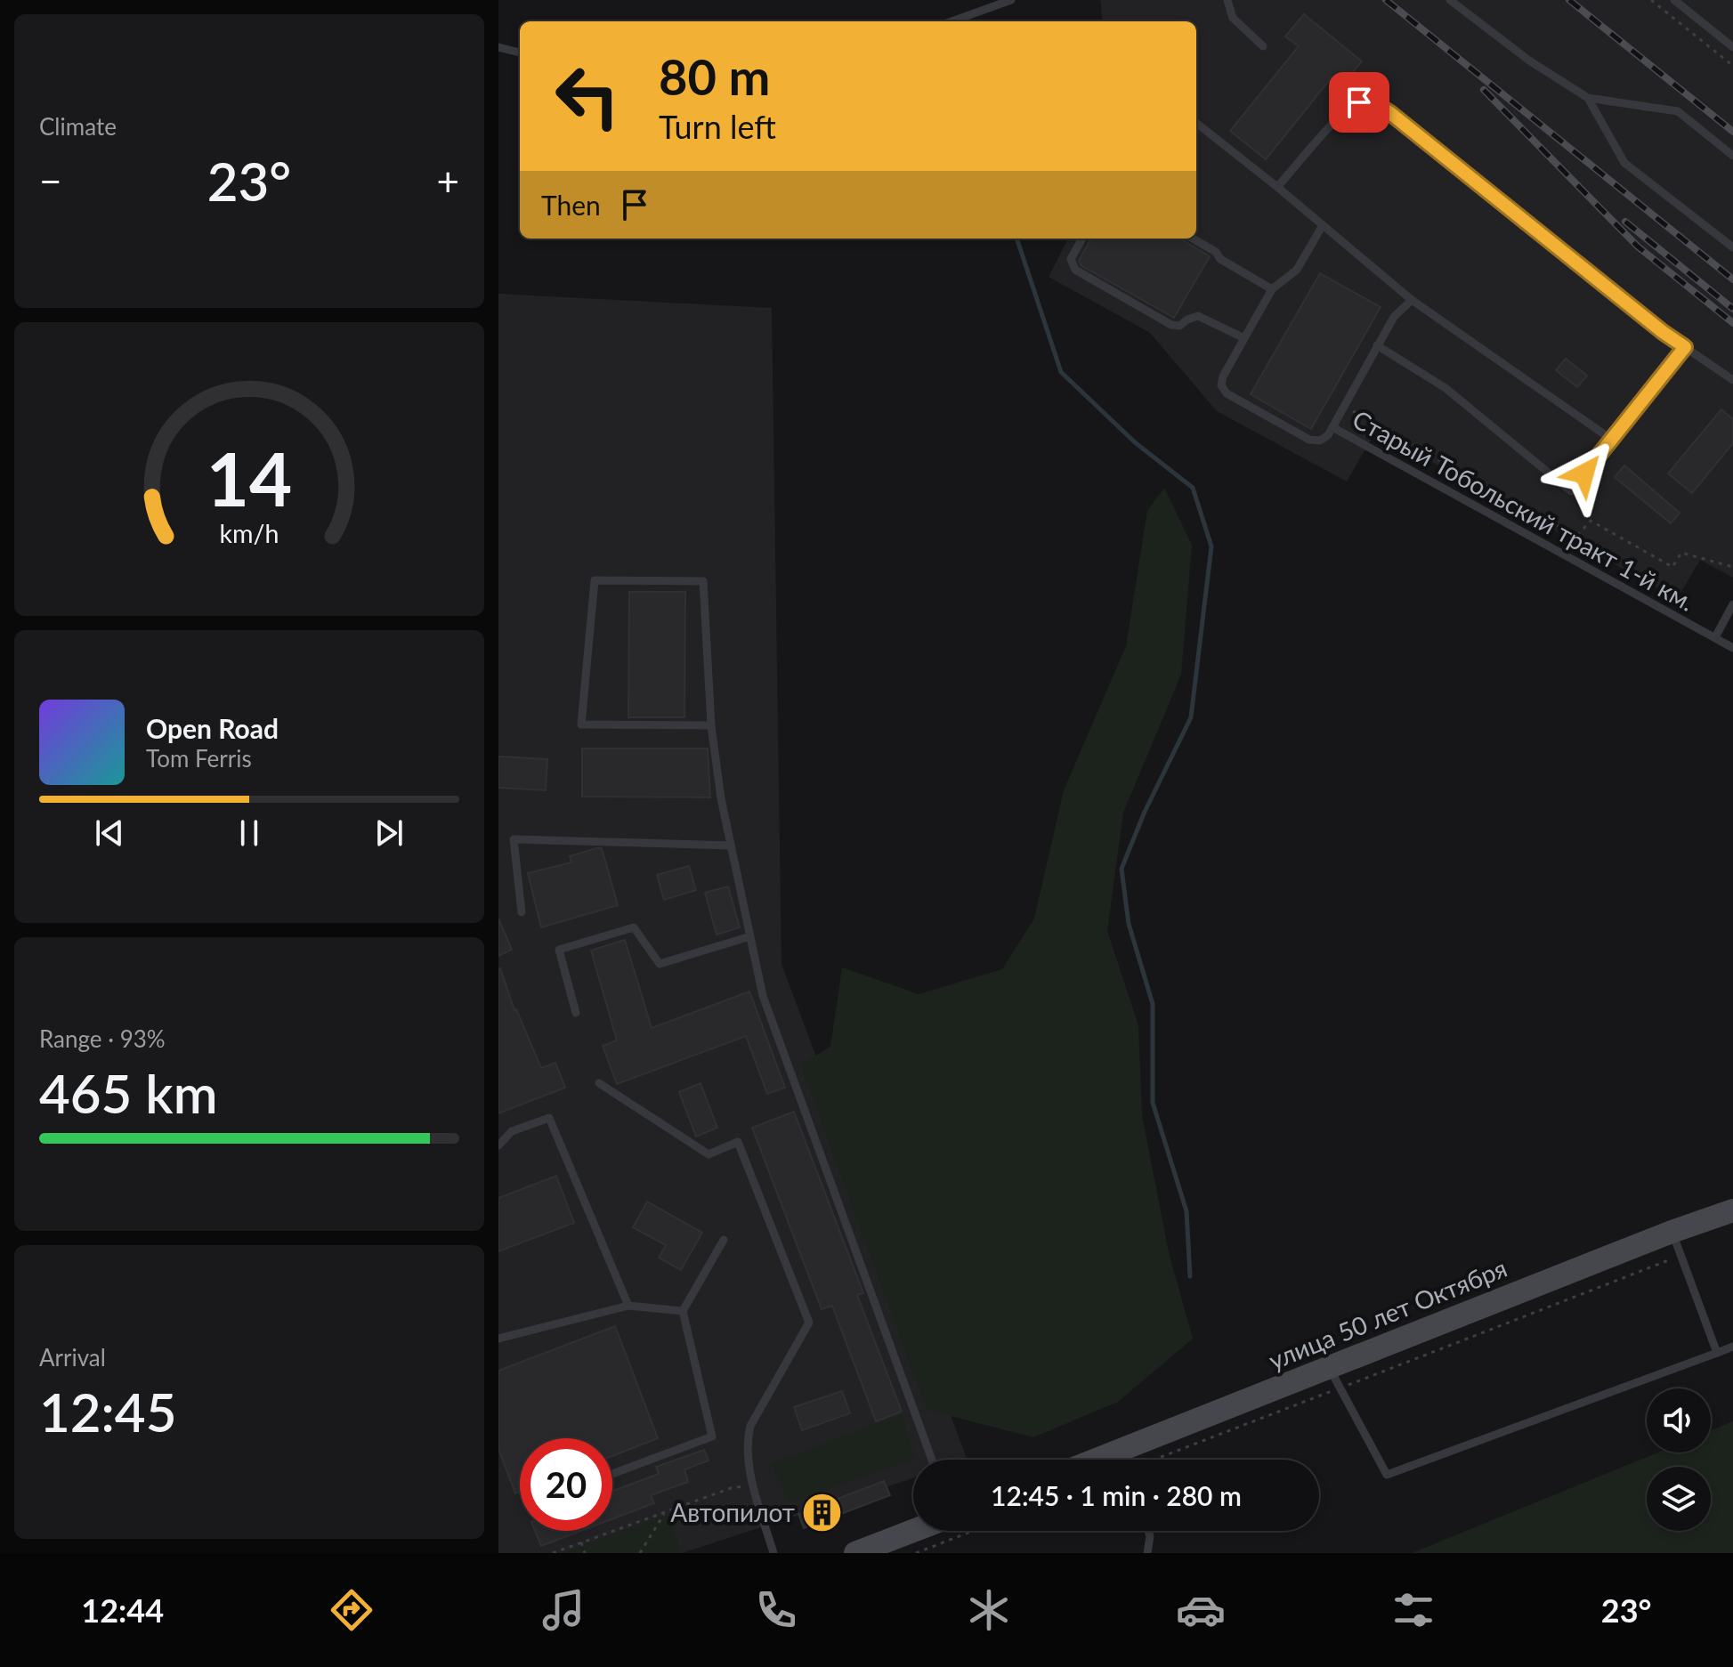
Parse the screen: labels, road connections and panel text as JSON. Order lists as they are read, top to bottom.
{
  "streets": {
    "main road": ["улица 50 лет Октября"],
    "lane": ["Старый Тобольский тракт 1-й км."]
  },
  "places": {
    "building": ["Автопилот"]
  },
  "page": {
    "tile": [
      "Climate",
      ["Range · 93%", "465 km"],
      ["Arrival", "12:45"]
    ],
    "turn": ["80 m", "Turn left"],
    "heat": ["−", "23°", "+"],
    "then": "Then",
    "song": ["Open Road", "Tom Ferris"],
    "limit": "20",
    "trip": "12:45 · 1 min · 280 m",
    "tabs": ["12:44", "23°"],
    "gauge": ["14", "km/h"]
  }
}
